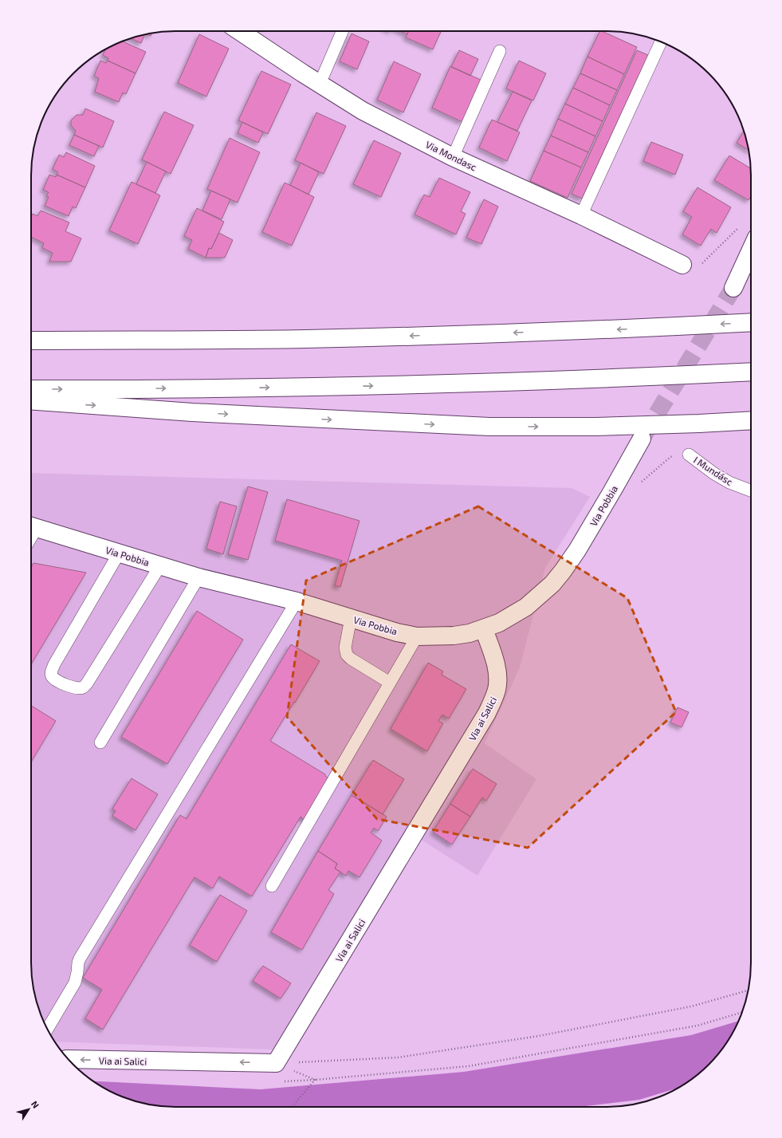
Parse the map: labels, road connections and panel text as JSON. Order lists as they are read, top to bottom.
{
  "streets": {
    "main road": ["Via Mondasc", "Via Pobbia", "Via ai Salici"],
    "lane": ["I Mundásc"]
  },
  "crossings": [
    ["Via Pobbia", "Via ai Salici"]
  ],
  "north": "top right"
}
